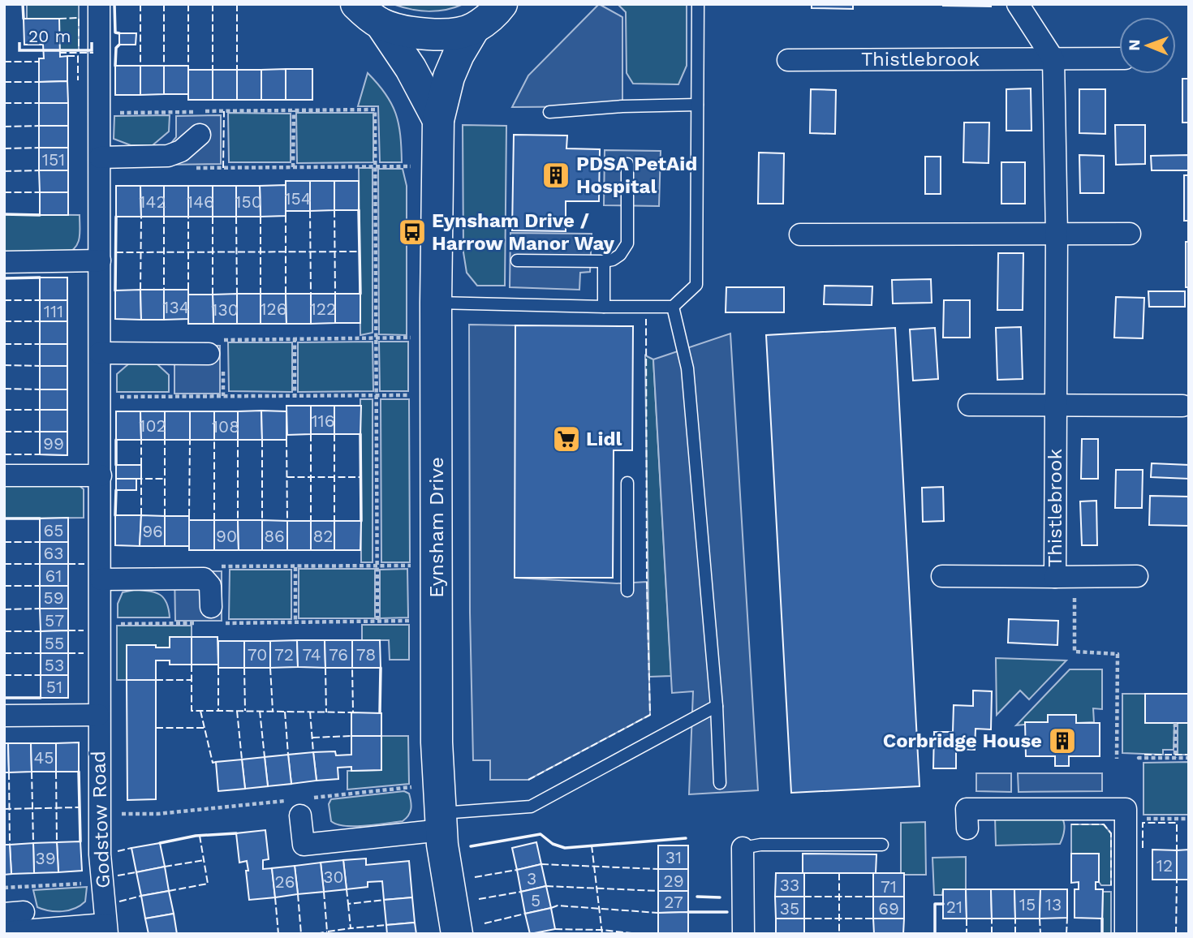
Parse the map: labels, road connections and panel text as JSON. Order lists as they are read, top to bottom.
{
  "streets": {
    "street": ["Thistlebrook", "Eynsham Drive", "Godstow Road"]
  },
  "places": {
    "building": ["PDSA PetAid Hospital", "Corbridge House"],
    "bus stop": ["Eynsham Drive / Harrow Manor Way"],
    "supermarket": ["Lidl"]
  },
  "house_numbers": [
    "151",
    "154",
    "142",
    "146",
    "150",
    "134",
    "126",
    "122",
    "130",
    "111",
    "116",
    "102",
    "108",
    "99",
    "65",
    "96",
    "90",
    "86",
    "82",
    "63",
    "61",
    "59",
    "57",
    "55",
    "70",
    "72",
    "74",
    "76",
    "78",
    "53",
    "51",
    "45",
    "31",
    "39",
    "12",
    "30",
    "3",
    "29",
    "26",
    "33",
    "71",
    "5",
    "27",
    "15",
    "13",
    "21",
    "35",
    "69"
  ],
  "scale_bar": "20 m",
  "north": "left"
}
